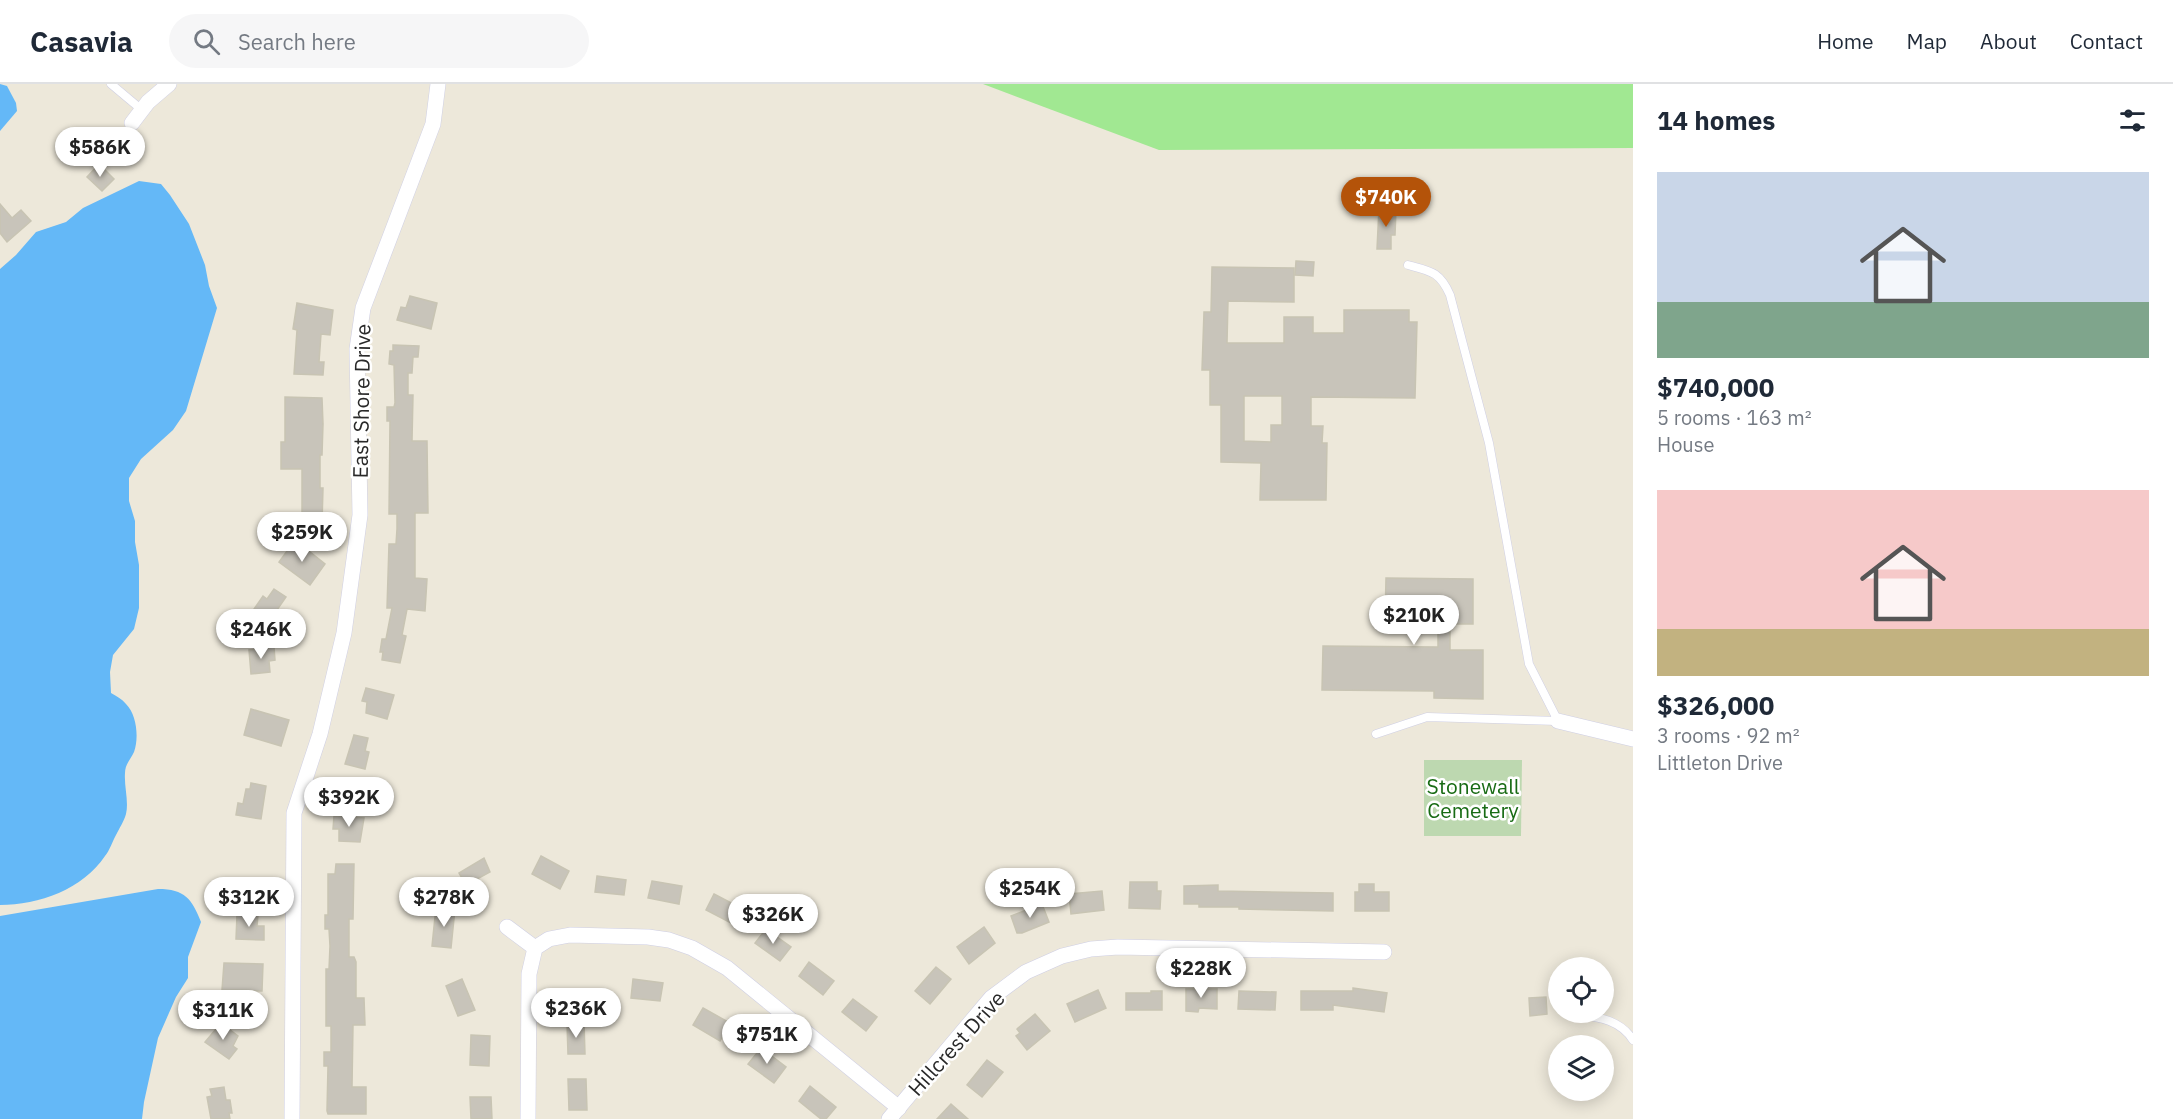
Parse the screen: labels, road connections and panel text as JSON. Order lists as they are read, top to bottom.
{
  "streets": {
    "street": ["East Shore Drive", "Hillcrest Drive"]
  },
  "parks": ["Stonewall Cemetery"],
  "page": {
    "header": "Casavia",
    "search": "Search here",
    "nav": [
      "Home",
      "Map",
      "About",
      "Contact"
    ],
    "heading": "14 homes",
    "price": [
      "$586K",
      "$740K",
      "$259K",
      "$210K",
      "$246K",
      "$392K",
      "$254K",
      "$312K",
      "$278K",
      "$326K",
      "$228K",
      "$236K",
      "$311K",
      "$751K"
    ],
    "list": [
      {
        "name": "$740,000",
        "note": "5 rooms · 163 m² · House"
      },
      {
        "name": "$326,000",
        "note": "3 rooms · 92 m² · Littleton Drive"
      }
    ]
  }
}
